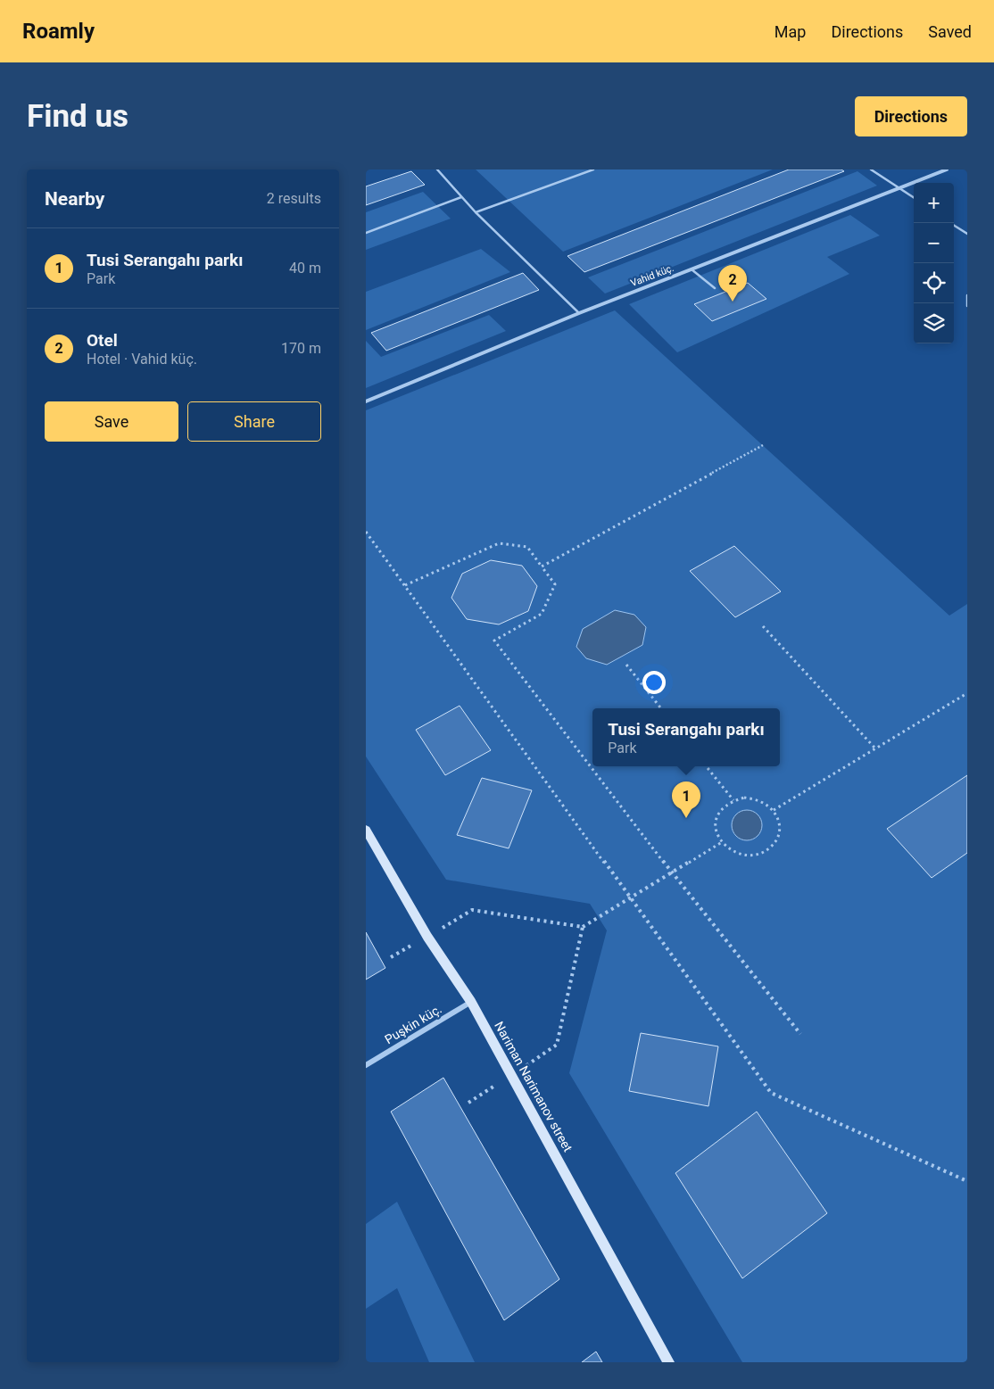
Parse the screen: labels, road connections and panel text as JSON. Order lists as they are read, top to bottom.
{
  "streets": {
    "street": ["Vahid küç.", "Puşkin küç.", "Nariman Narimanov street"]
  },
  "crossings": [
    ["Puşkin küç.", "Nariman Narimanov street"]
  ],
  "page": {
    "header": "Roamly",
    "nav": ["Map", "Directions", "Saved"],
    "buttons": [
      "Directions",
      ["Save", "Share"]
    ],
    "title": "Find us",
    "heading": ["Nearby", "2 results"],
    "map_buttons": ["+", "−"],
    "list": [
      {
        "mark": "1",
        "name": "Tusi Serangahı parkı",
        "note": "Park",
        "value": "40 m"
      },
      {
        "mark": "2",
        "name": "Otel",
        "note": "Hotel · Vahid küç.",
        "value": "170 m"
      }
    ],
    "pins": ["2", "1"],
    "popup": ["Tusi Serangahı parkı", "Park"]
  }
}
